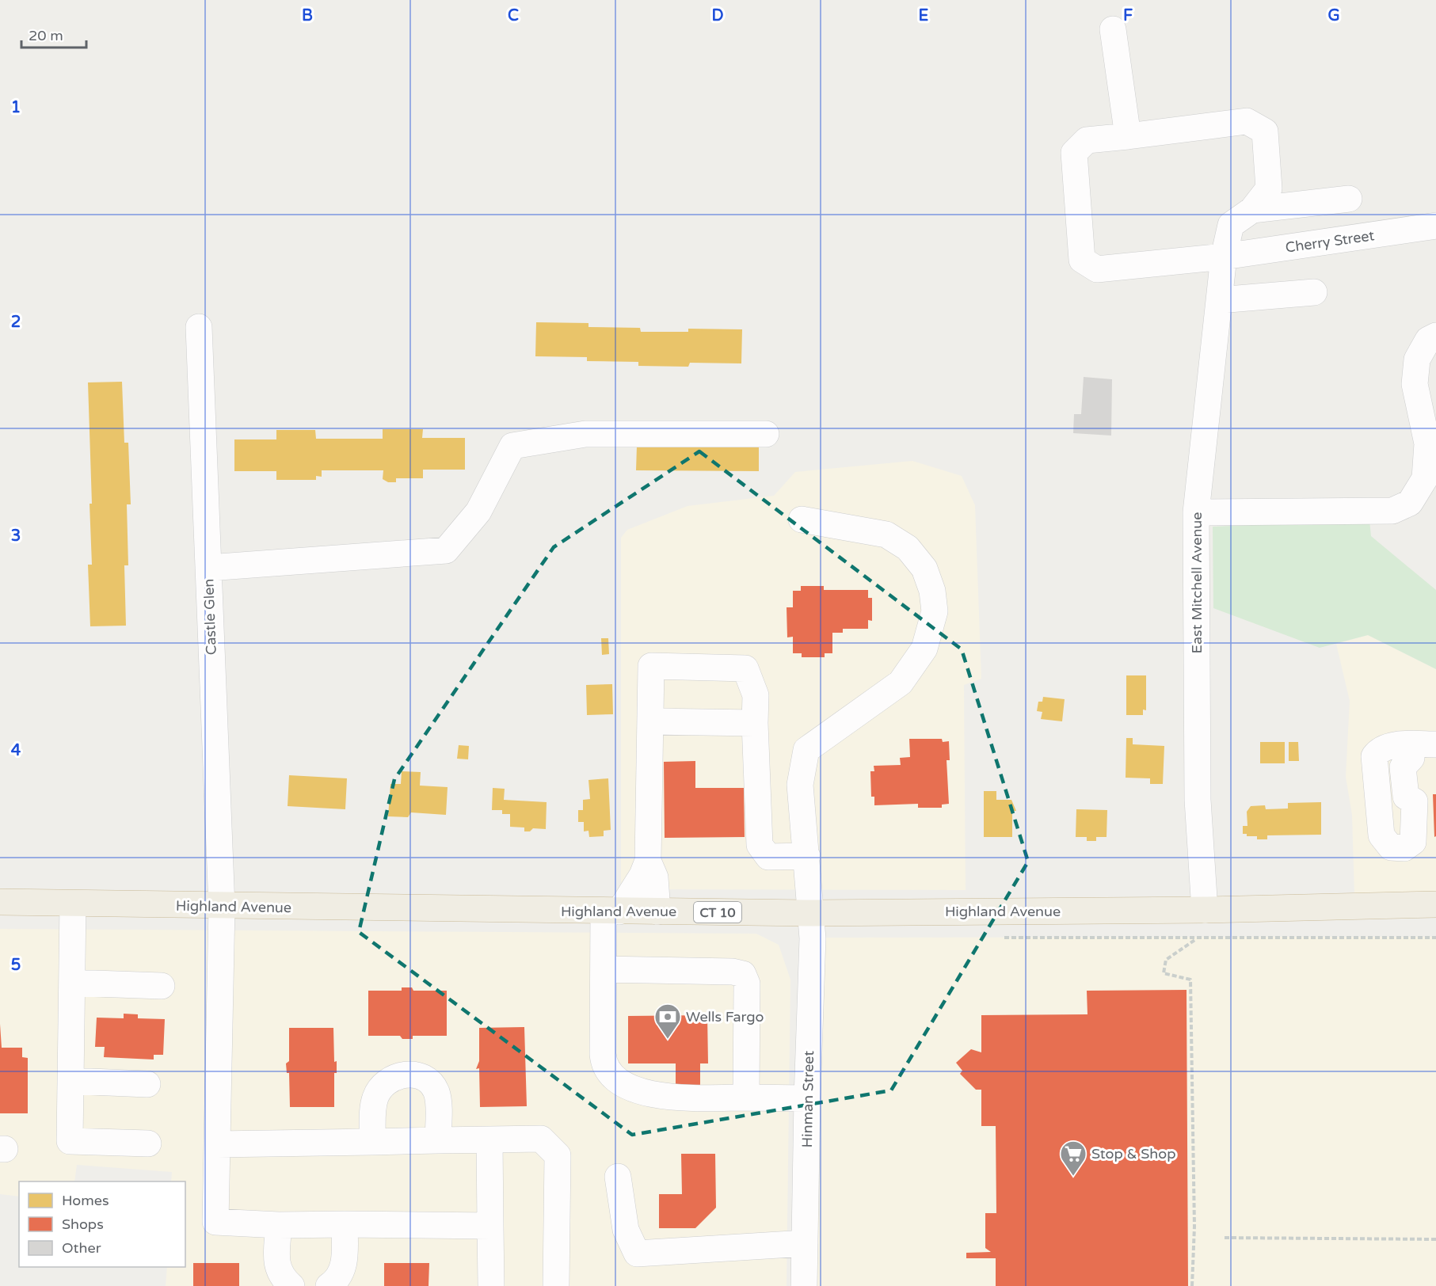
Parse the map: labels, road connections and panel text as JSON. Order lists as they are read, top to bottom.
{
  "streets": {
    "highway": ["Highland Avenue", "CT 10"],
    "street": [
      "Cherry Street",
      "East Mitchell Avenue",
      "Castle Glen",
      "Hinman Street"
    ]
  },
  "crossings": [
    ["Cherry Street", "East Mitchell Avenue"],
    ["East Mitchell Avenue", "Highland Avenue"],
    ["Castle Glen", "Highland Avenue"],
    ["Highland Avenue", "Hinman Street"]
  ],
  "places": {
    "bank": ["Wells Fargo"],
    "supermarket": ["Stop & Shop"]
  },
  "legend": ["Homes", "Shops", "Other"],
  "scale_bar": "20 m",
  "grid": {
    "columns": [
      "B",
      "C",
      "D",
      "E",
      "F",
      "G"
    ],
    "rows": [
      "1",
      "2",
      "3",
      "4",
      "5"
    ]
  }
}
